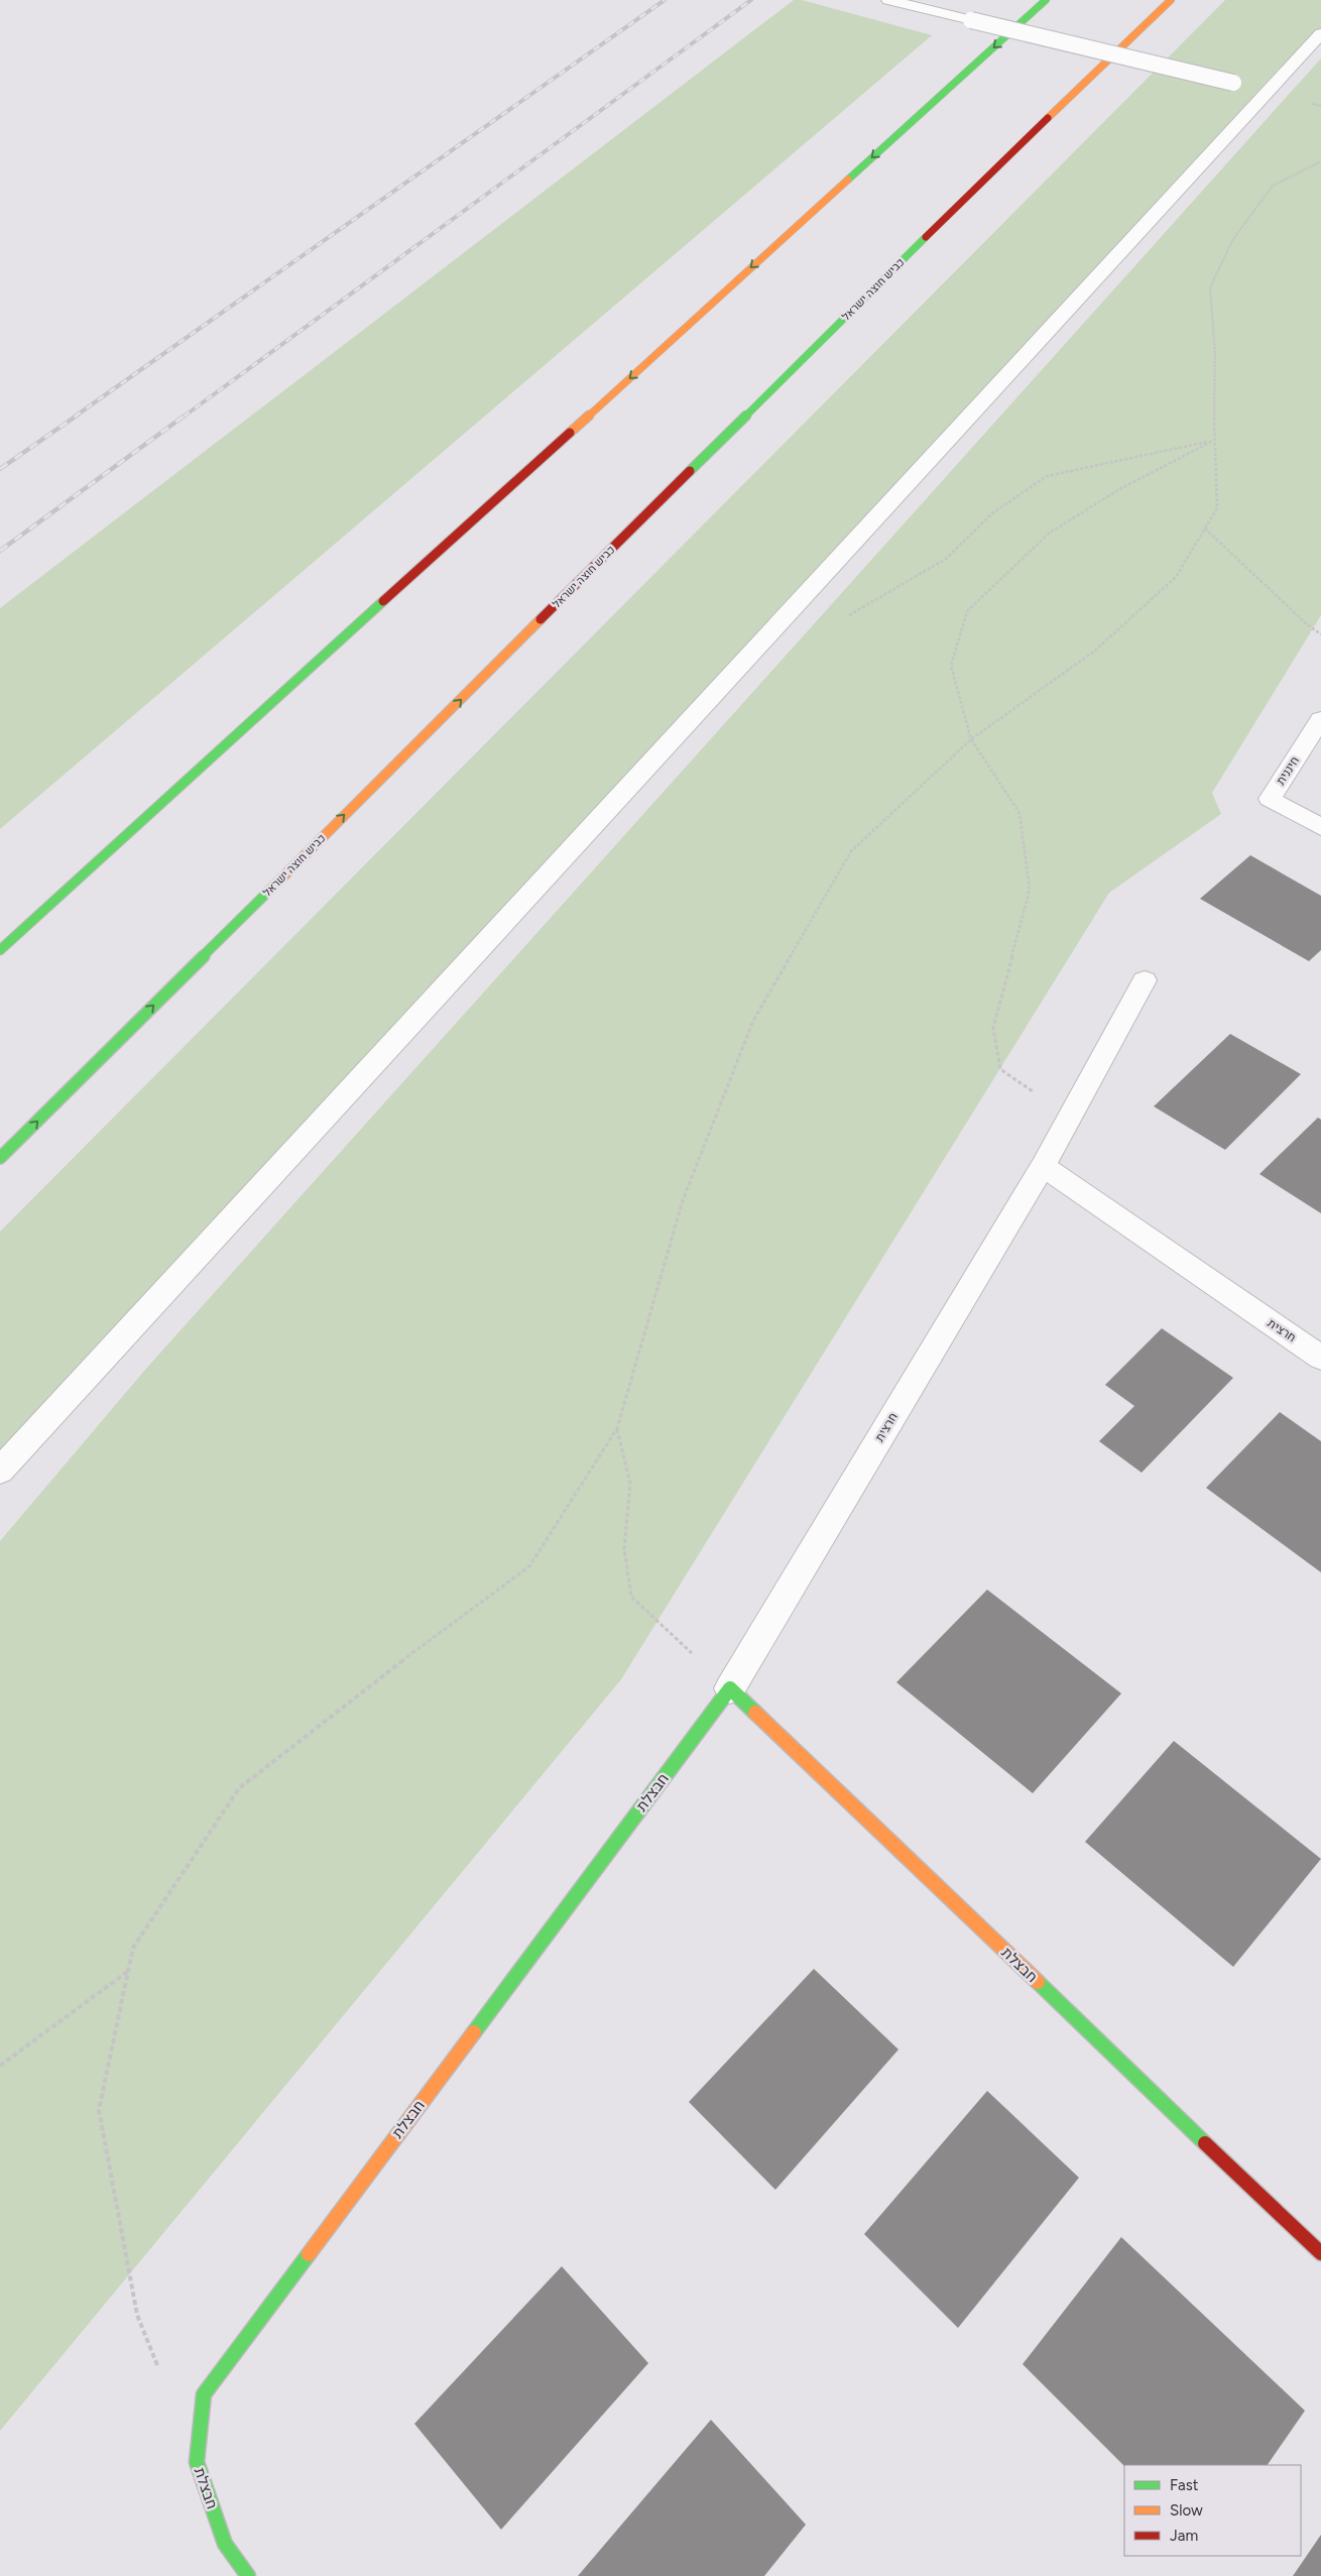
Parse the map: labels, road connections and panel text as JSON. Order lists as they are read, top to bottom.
{
  "streets": {
    "main road": ["כביש חוצה ישראל", "חבצלת"],
    "street": ["חיננית", "חרצית"]
  },
  "crossings": [
    ["חרצית", "חבצלת"]
  ],
  "one_way": ["כביש חוצה ישראל"],
  "legend": ["Fast", "Slow", "Jam"]
}
